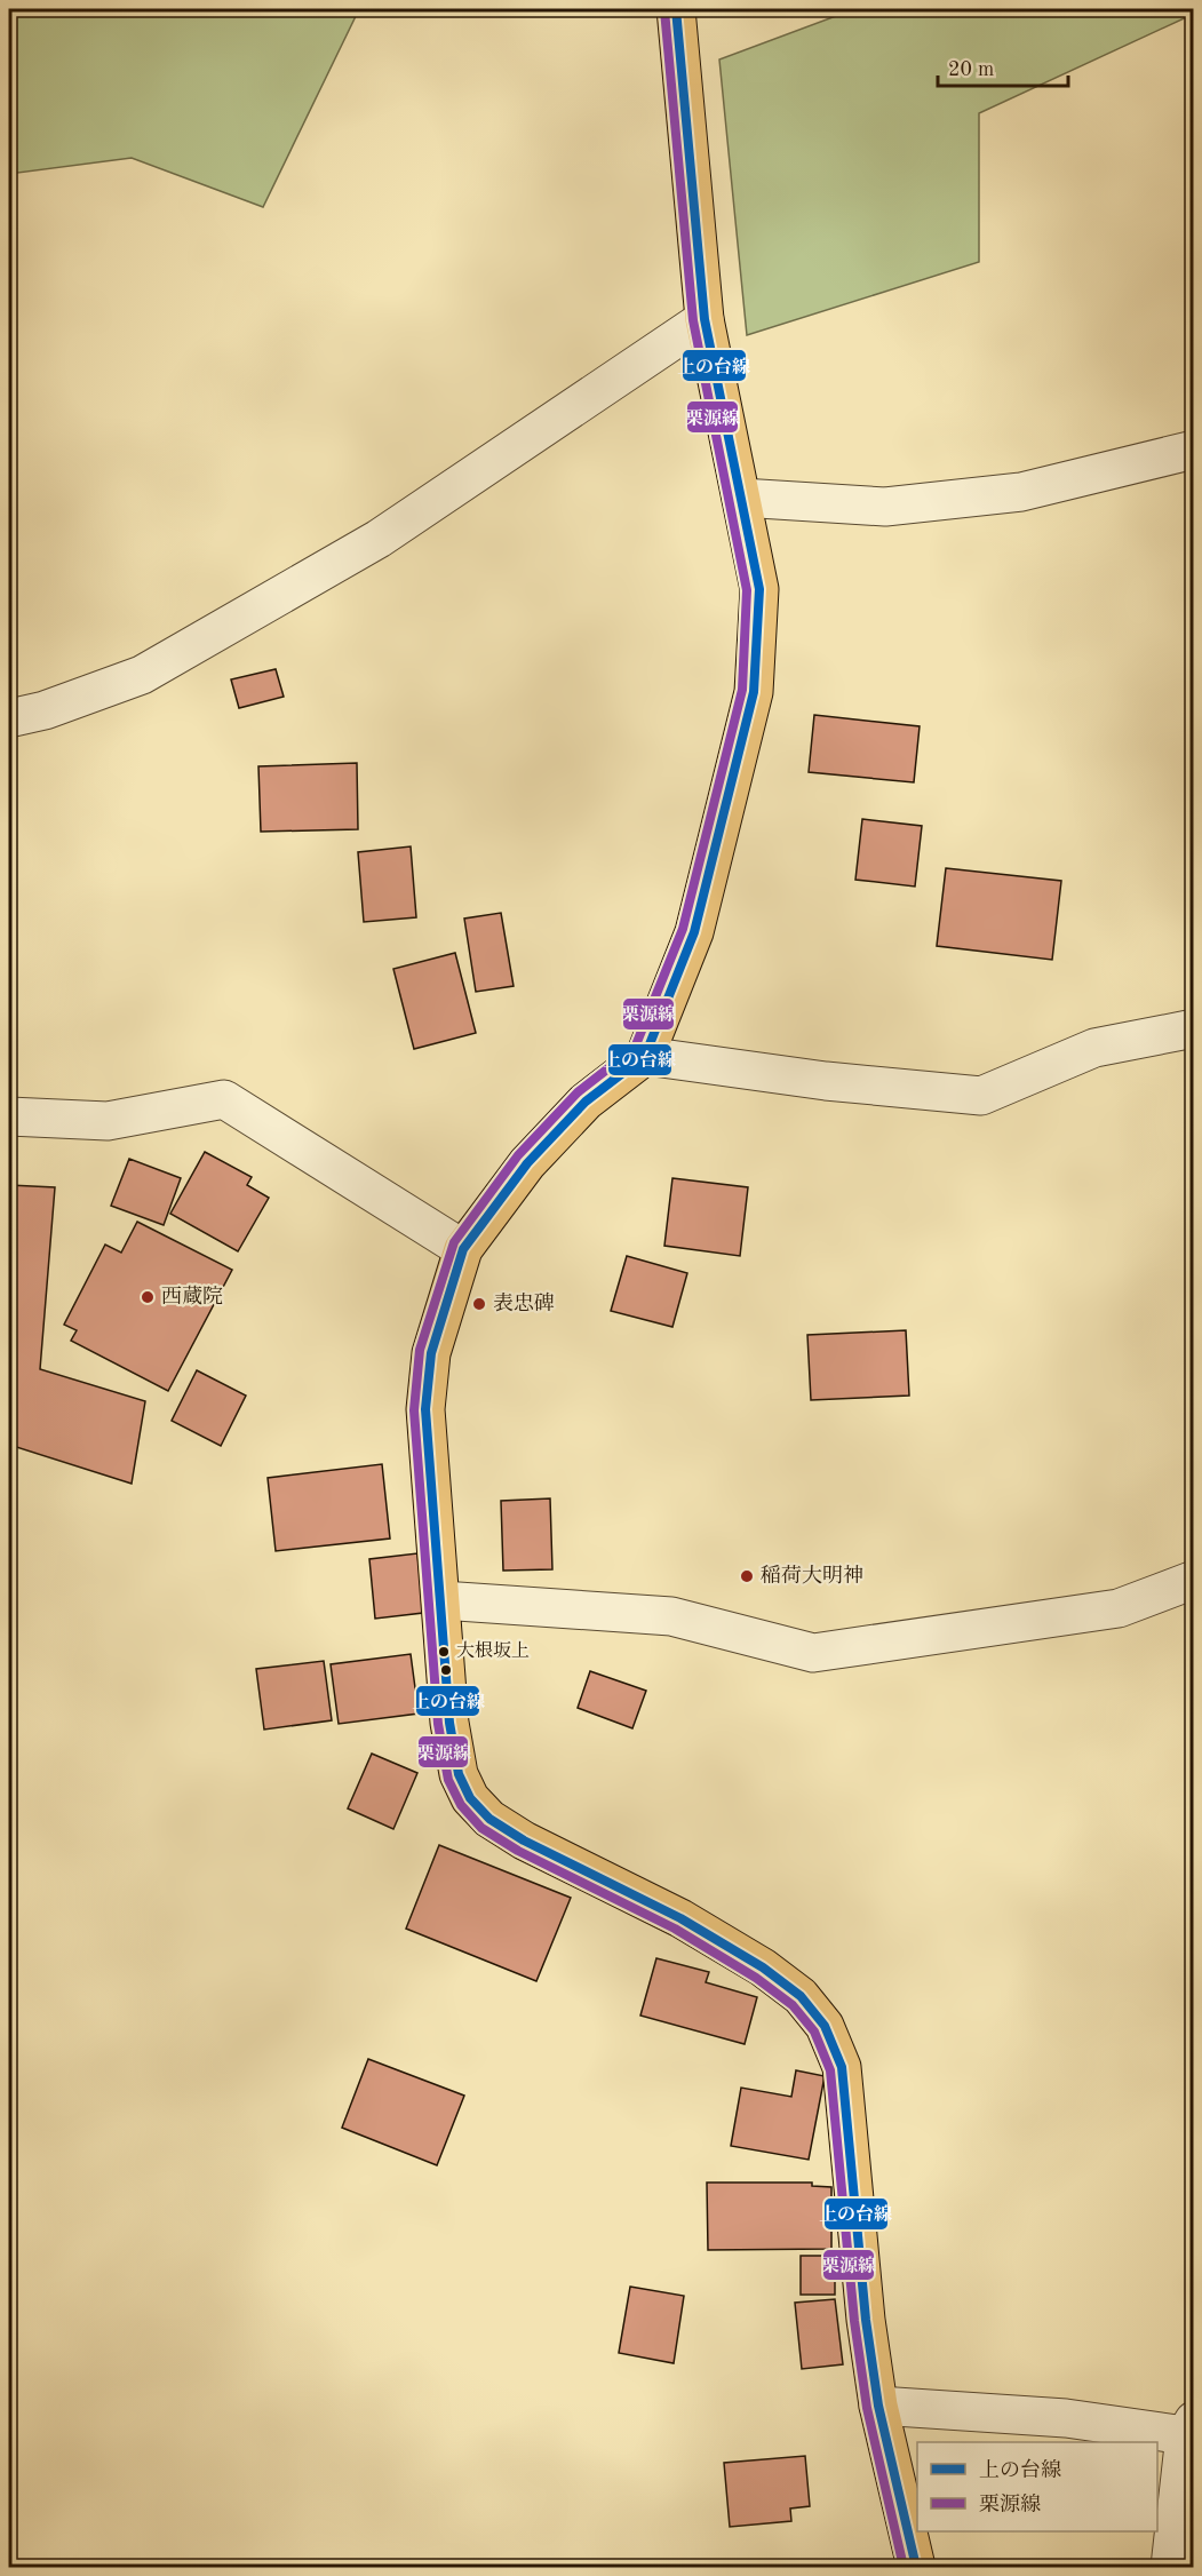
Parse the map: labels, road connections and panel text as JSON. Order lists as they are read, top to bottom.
{
  "places": [
    "西蔵院",
    "表忠碑",
    "稲荷大明神",
    "大根坂上"
  ],
  "lines": ["transit line 上の台線", "transit line 栗源線"],
  "legend": ["上の台線", "栗源線"],
  "scale_bar": "20 m"
}
